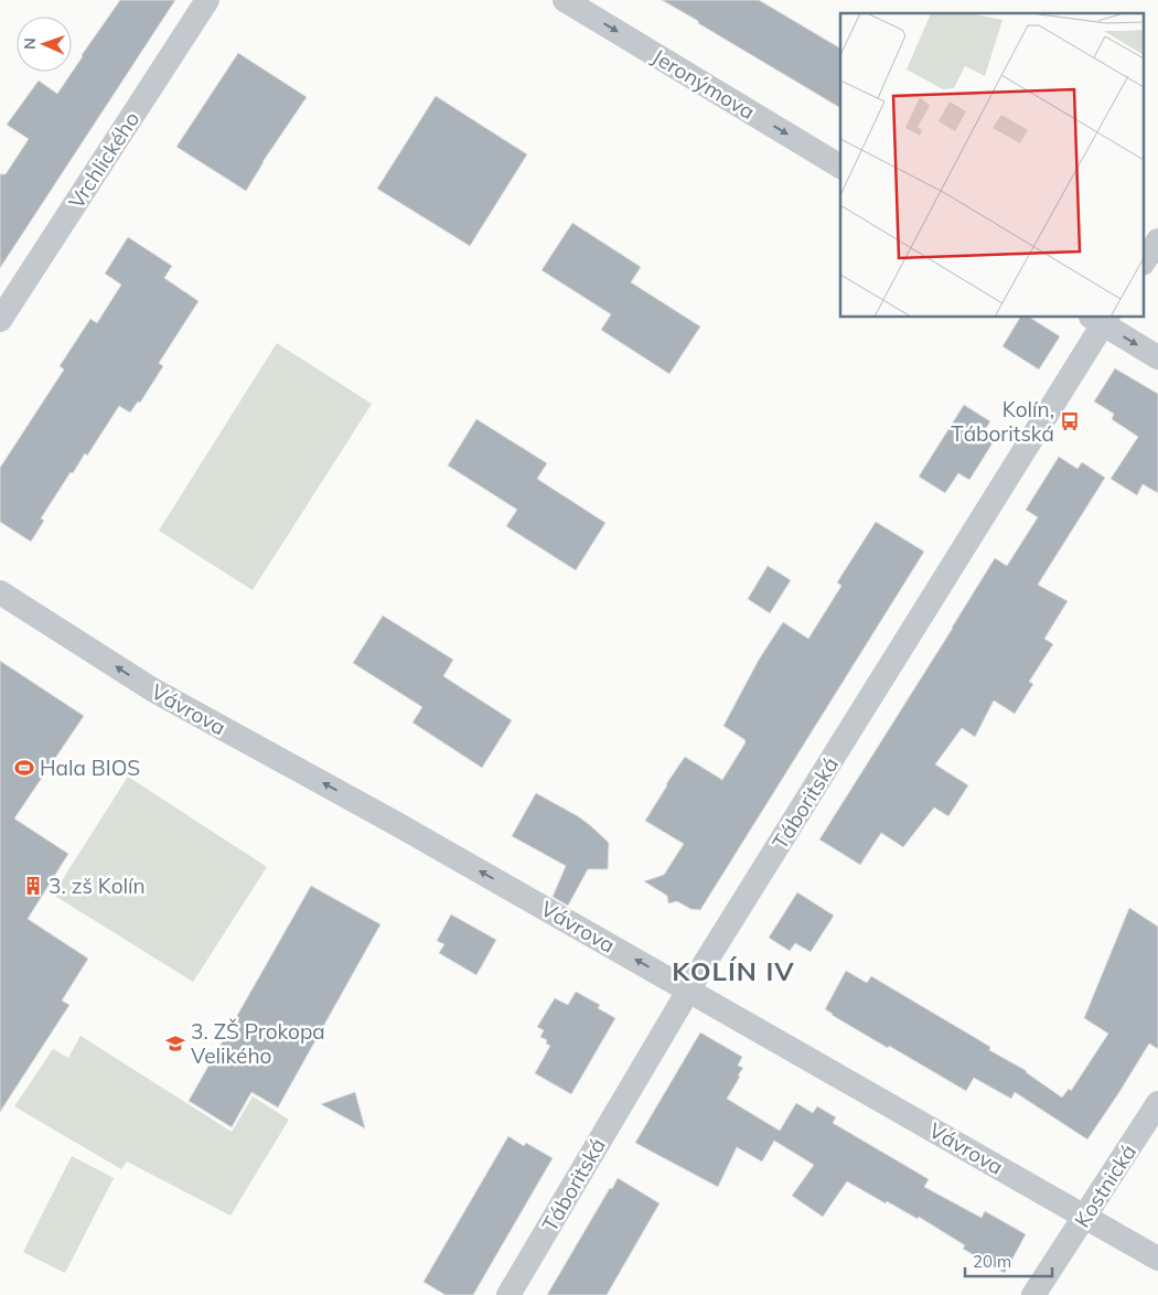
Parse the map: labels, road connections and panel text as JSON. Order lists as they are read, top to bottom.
{
  "streets": {
    "street": [
      "Jeronýmova",
      "Vrchlického",
      "Vávrova",
      "Táboritská",
      "Kostnická"
    ]
  },
  "crossings": [
    ["Vávrova", "Táboritská"],
    ["Vávrova", "Kostnická"]
  ],
  "one_way": ["Jeronýmova", "Vávrova"],
  "districts": ["KOLÍN IV"],
  "places": {
    "bus stop": ["Kolín, Táboritská"],
    "sports": ["Hala BIOS"],
    "building": ["3. zš Kolín"],
    "school or university": ["3. ZŠ Prokopa Velikého"]
  },
  "scale_bar": "20 m",
  "north": "left"
}
